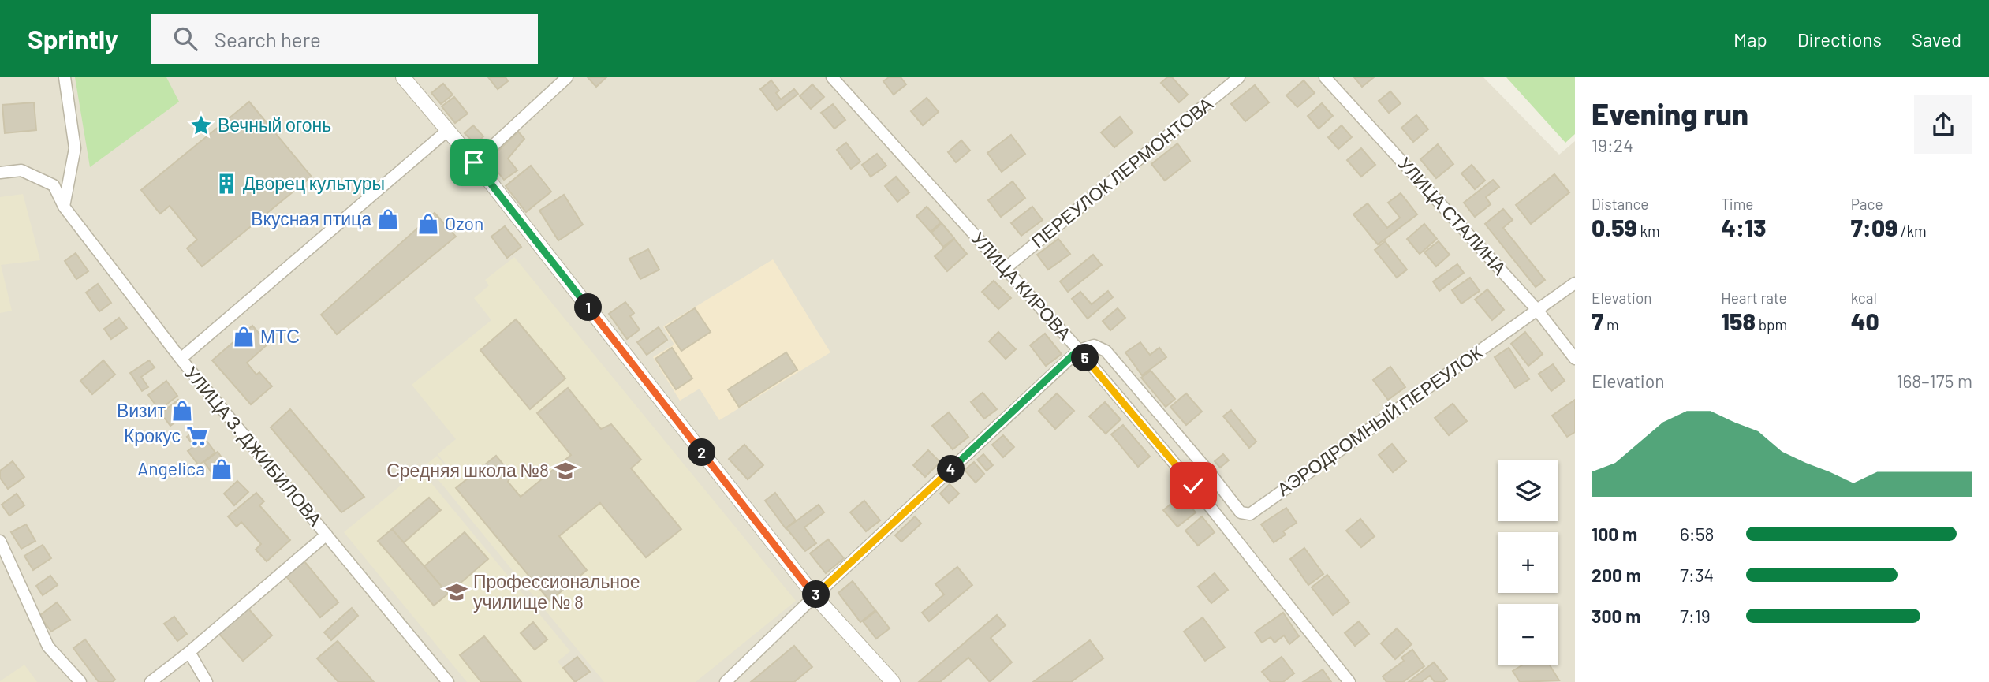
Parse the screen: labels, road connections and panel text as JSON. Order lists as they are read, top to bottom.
{
  "streets": {
    "street": [
      "ПЕРЕУЛОК ЛЕРМОНТОВА",
      "УЛИЦА СТАЛИНА",
      "УЛИЦА КИРОВА",
      "АЭРОДРОМНЫЙ ПЕРЕУЛОК",
      "УЛИЦА З. ДЖИБИЛОВА"
    ]
  },
  "crossings": [
    ["ПЕРЕУЛОК ЛЕРМОНТОВА", "УЛИЦА КИРОВА"],
    ["УЛИЦА СТАЛИНА", "АЭРОДРОМНЫЙ ПЕРЕУЛОК"],
    ["УЛИЦА КИРОВА", "АЭРОДРОМНЫЙ ПЕРЕУЛОК"]
  ],
  "places": {
    "place": ["Вечный огонь"],
    "building": ["Дворец культуры"],
    "shop": [
      "Вкусная птица",
      "Ozon",
      "МТС",
      "Визит",
      "Angelica"
    ],
    "supermarket": ["Крокус"],
    "school or university": ["Средняя школа №8", "Профессиональное училище № 8"]
  },
  "page": {
    "header": "Sprintly",
    "search": "Search here",
    "nav": ["Map", "Directions", "Saved"],
    "heading": ["Evening run", "19:24"],
    "stats": [
      ["Distance", "0.59 km"],
      ["Time", "4:13"],
      ["Pace", "7:09 /km"],
      ["Elevation", "7 m"],
      ["Heart rate", "158 bpm"],
      ["kcal", "40"]
    ],
    "pins": [
      "1",
      "5",
      "2",
      "4",
      "3"
    ],
    "chart": ["Elevation", "168–175 m"],
    "map_buttons": ["+", "−"],
    "list": [
      {
        "name": "100 m",
        "note": "6:58"
      },
      {
        "name": "200 m",
        "note": "7:34"
      },
      {
        "name": "300 m",
        "note": "7:19"
      }
    ]
  }
}
